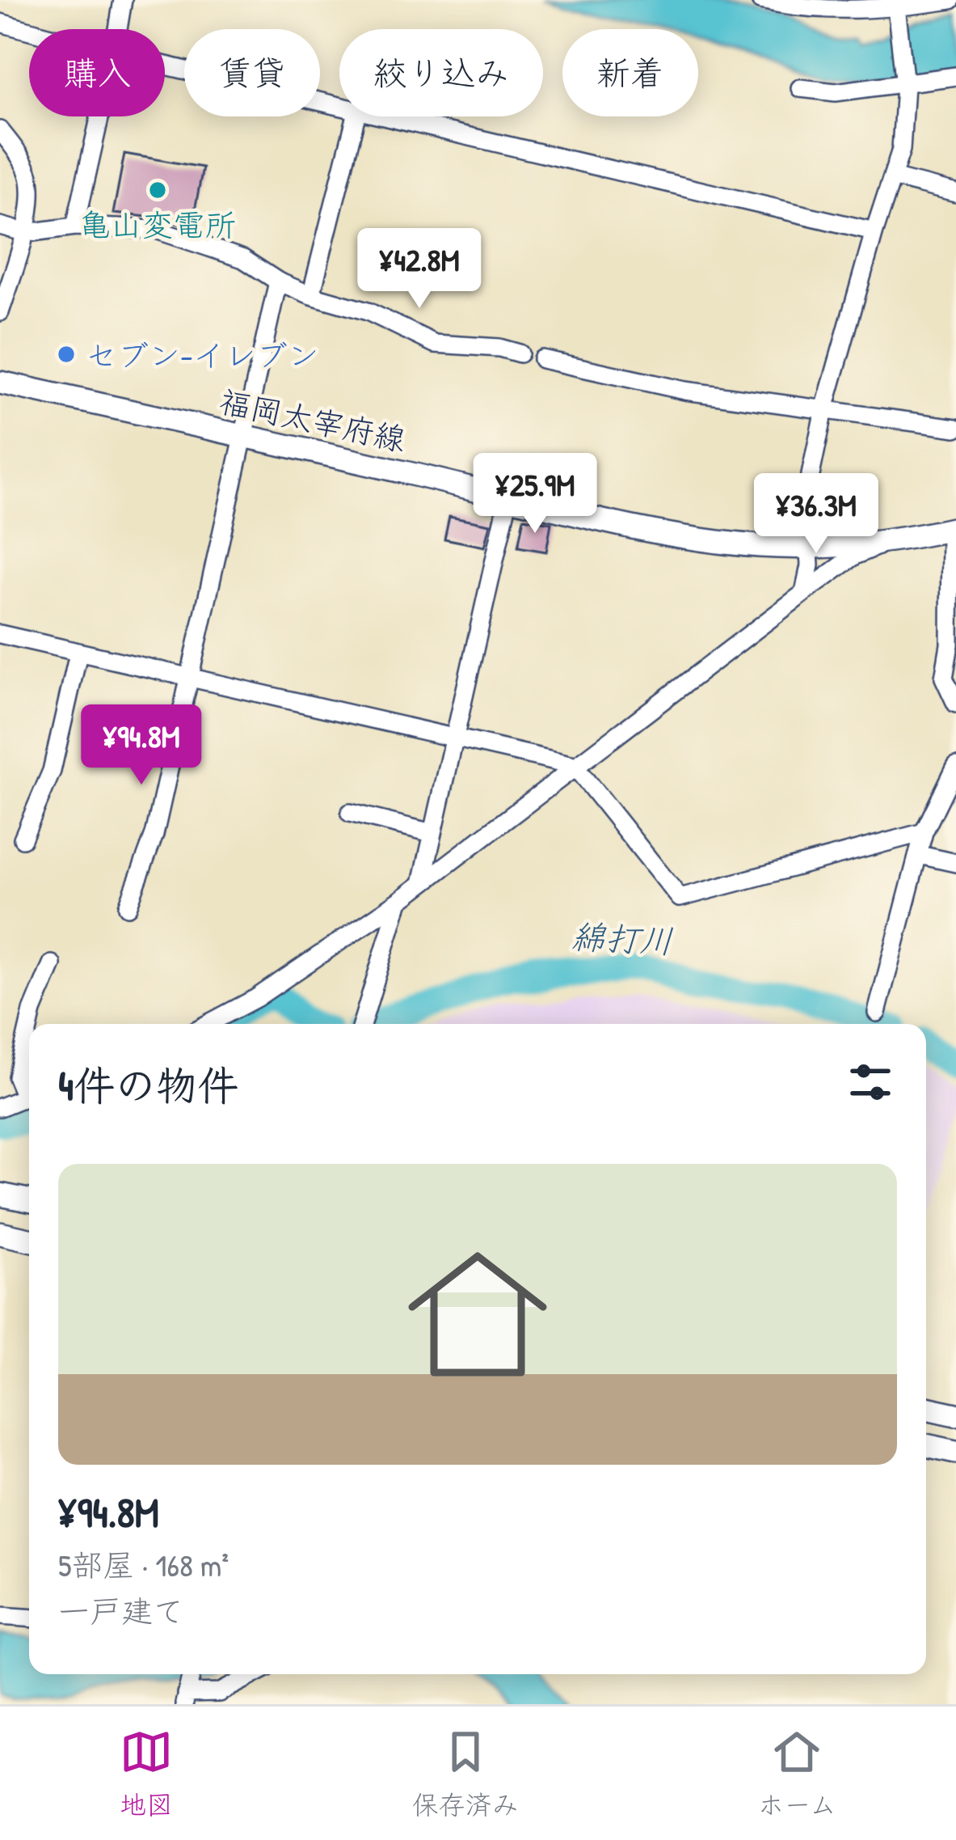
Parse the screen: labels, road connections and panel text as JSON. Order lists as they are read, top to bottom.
{
  "streets": {
    "main road": ["福岡太宰府線"]
  },
  "water": ["綿打川"],
  "places": ["亀山変電所", "セブン-イレブン"],
  "page": {
    "chip": [
      "購入",
      "賃貸",
      "絞り込み",
      "新着"
    ],
    "price": [
      "¥42.8M",
      "¥25.9M",
      "¥36.3M",
      "¥94.8M"
    ],
    "heading": "4件の物件",
    "list": [
      {
        "name": "¥94.8M",
        "note": "5部屋 · 168 m² · 一戸建て"
      }
    ],
    "tabs": ["地図", "保存済み", "ホーム"]
  }
}
